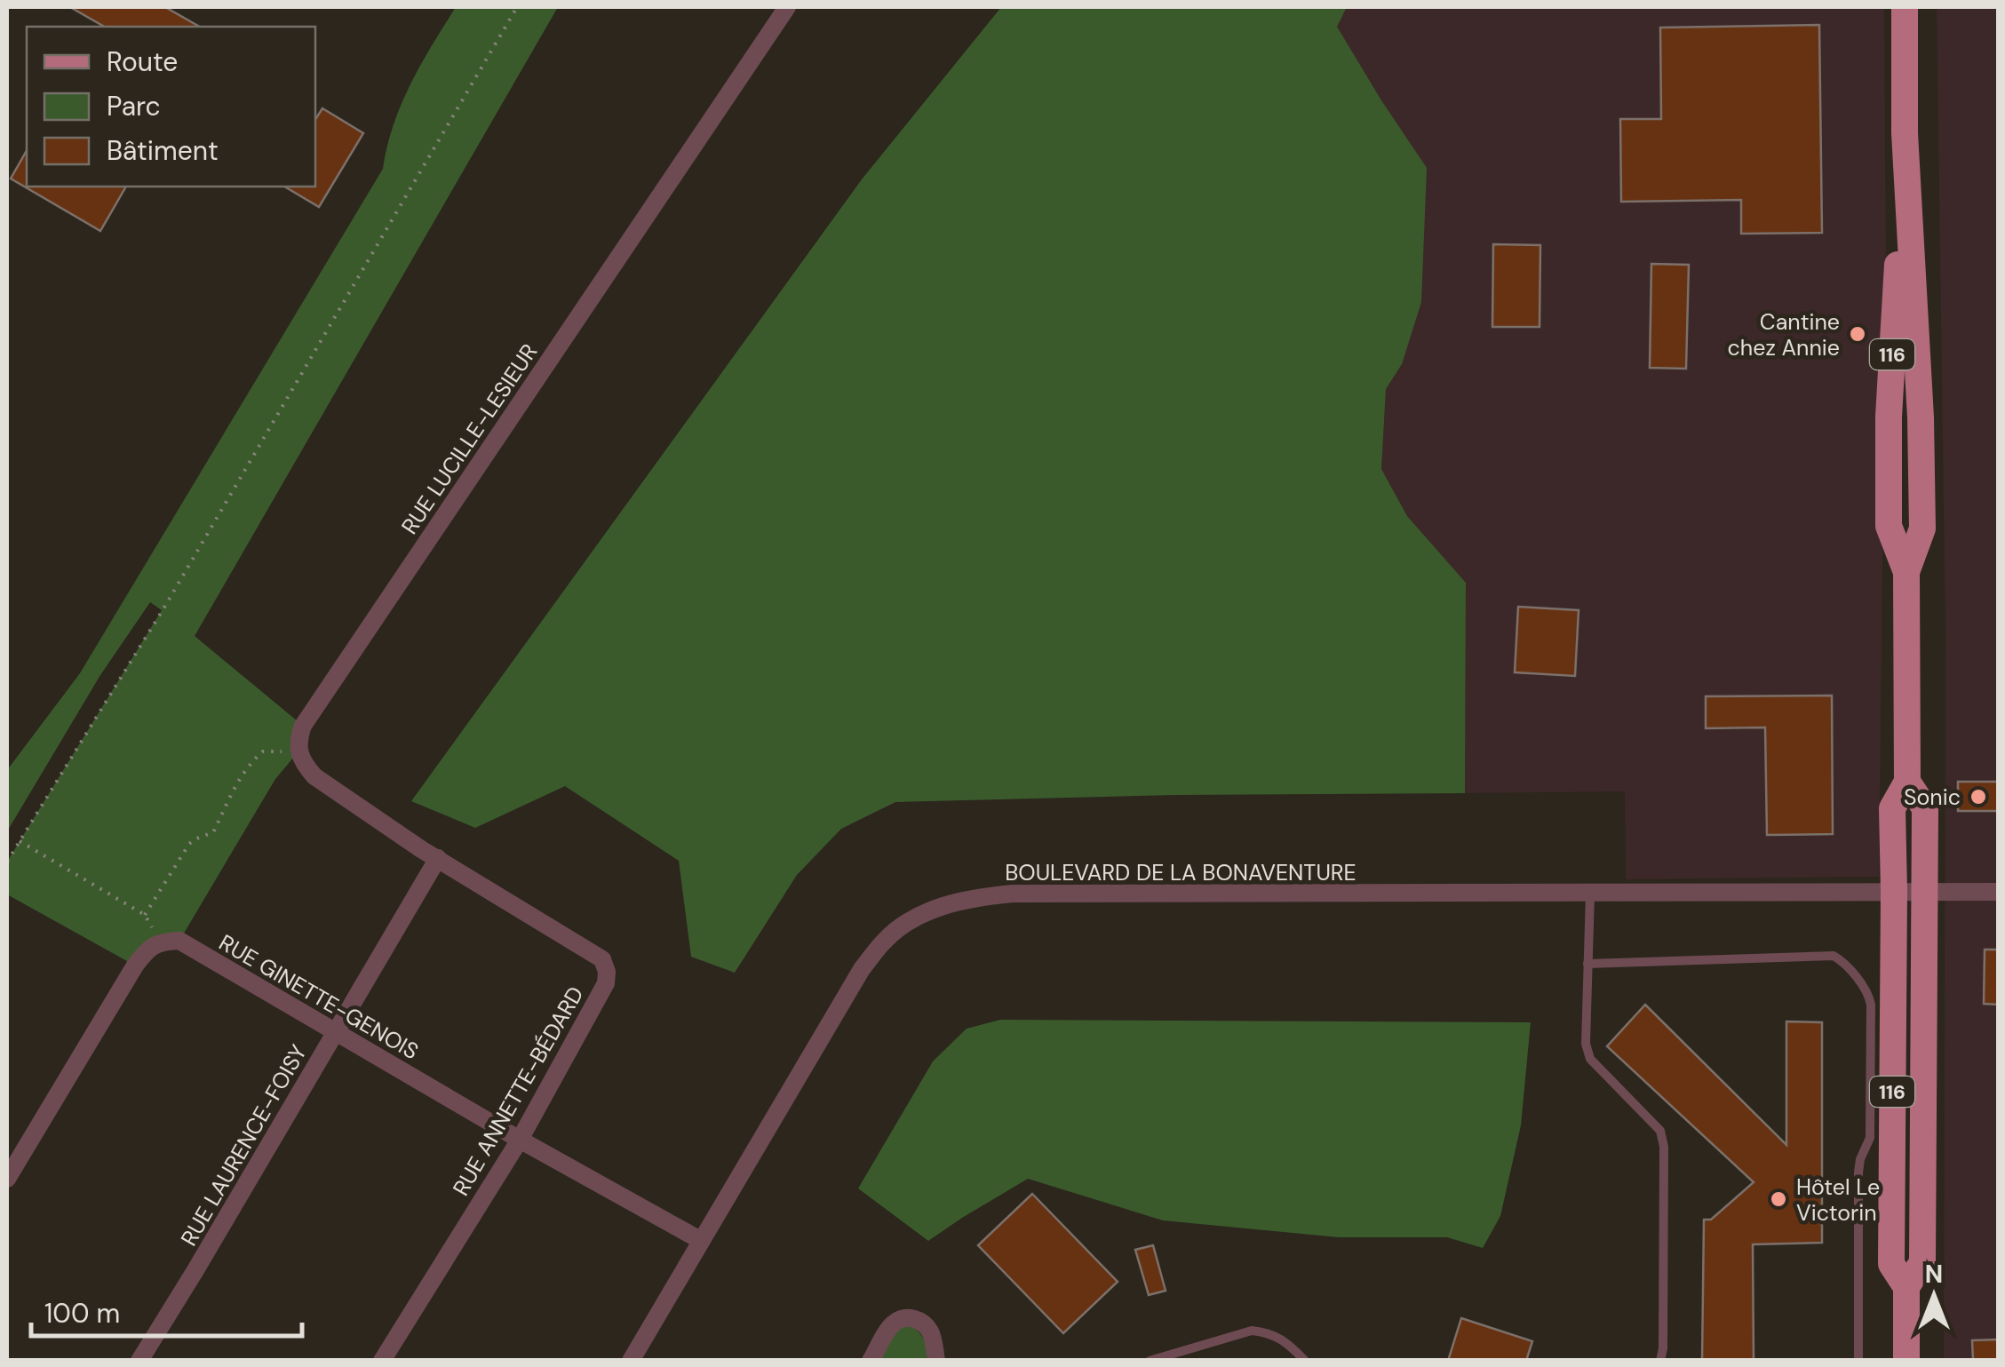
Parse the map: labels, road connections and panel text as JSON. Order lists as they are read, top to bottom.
{
  "streets": {
    "main road": ["116"],
    "street": [
      "RUE LUCILLE-LESIEUR",
      "BOULEVARD DE LA BONAVENTURE",
      "RUE GINETTE-GENOIS",
      "RUE ANNETTE-BÉDARD",
      "RUE LAURENCE-FOISY"
    ]
  },
  "crossings": [
    ["116", "BOULEVARD DE LA BONAVENTURE"],
    ["BOULEVARD DE LA BONAVENTURE", "RUE GINETTE-GENOIS"],
    ["RUE GINETTE-GENOIS", "RUE ANNETTE-BÉDARD"],
    ["RUE GINETTE-GENOIS", "RUE LAURENCE-FOISY"],
    ["RUE ANNETTE-BÉDARD", "RUE LAURENCE-FOISY"]
  ],
  "places": ["Cantine chez Annie", "Sonic", "Hôtel Le Victorin"],
  "legend": ["Route", "Parc", "Bâtiment"],
  "scale_bar": "100 m",
  "north": "top"
}
